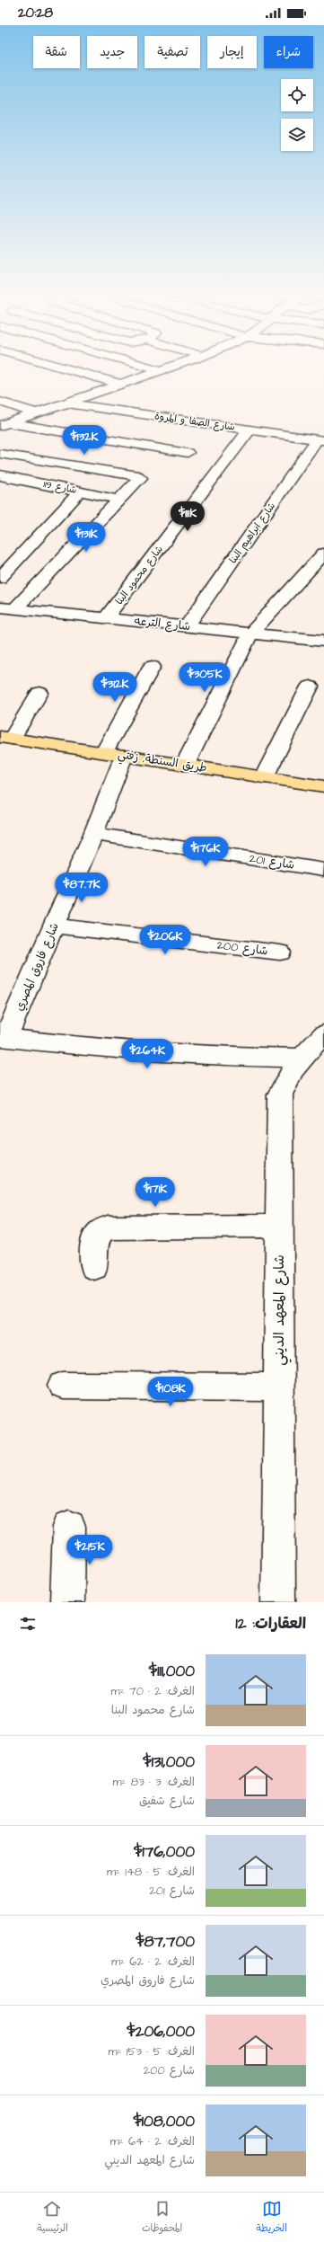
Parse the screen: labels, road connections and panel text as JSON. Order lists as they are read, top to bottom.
{
  "streets": {
    "main road": ["طريق السنطة, زفتي"],
    "street": [
      "شارع الصفا و المروة",
      "شارع 119",
      "شارع ابراهيم البنا",
      "شارع محمود البنا",
      "شارع الترعه",
      "شارع 201",
      "شارع 200",
      "شارع فاروق المصري",
      "شارع المعهد الديني"
    ]
  },
  "crossings": [
    ["شارع الصفا و المروة", "شارع ابراهيم البنا"],
    ["شارع الصفا و المروة", "شارع محمود البنا"],
    ["شارع ابراهيم البنا", "شارع الترعه"],
    ["شارع محمود البنا", "شارع الترعه"],
    ["طريق السنطة, زفتي", "شارع فاروق المصري"],
    ["شارع 201", "شارع فاروق المصري"],
    ["شارع 200", "شارع فاروق المصري"]
  ],
  "page": {
    "status": "20:28",
    "chip": [
      "شراء",
      "إيجار",
      "تصفية",
      "جديد",
      "شقة"
    ],
    "price": [
      "$132K",
      "$111K",
      "$131K",
      "$305K",
      "$312K",
      "$176K",
      "$87.7K",
      "$206K",
      "$264K",
      "$171K",
      "$108K",
      "$215K"
    ],
    "heading": "العقارات: 12",
    "list": [
      {
        "name": "$111,000",
        "note": "الغرف: 2 · 70 m² · شارع محمود البنا"
      },
      {
        "name": "$131,000",
        "note": "الغرف: 3 · 83 m² · شارع شفيق"
      },
      {
        "name": "$176,000",
        "note": "الغرف: 5 · 148 m² · شارع 201"
      },
      {
        "name": "$87,700",
        "note": "الغرف: 2 · 62 m² · شارع فاروق المصري"
      },
      {
        "name": "$206,000",
        "note": "الغرف: 5 · 153 m² · شارع 200"
      },
      {
        "name": "$108,000",
        "note": "الغرف: 2 · 64 m² · شارع المعهد الديني"
      }
    ],
    "tabs": ["الخريطة", "المحفوظات", "الرئيسية"]
  }
}
